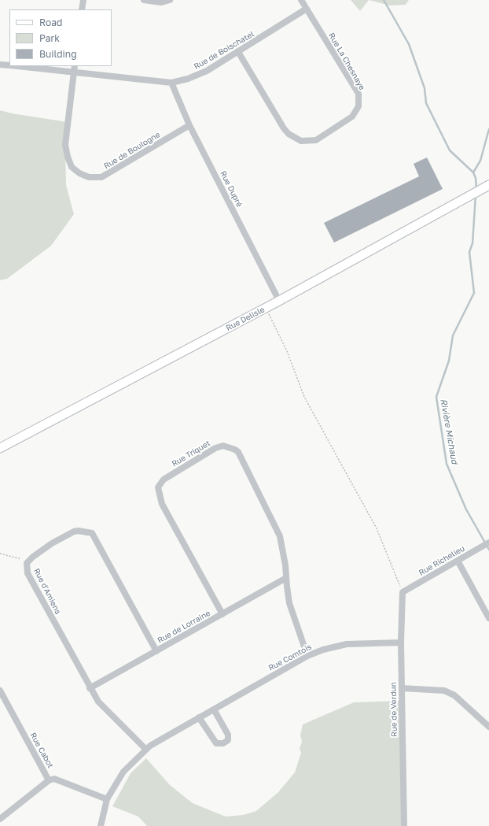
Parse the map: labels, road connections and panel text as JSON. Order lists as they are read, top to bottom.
{
  "streets": {
    "street": [
      "Rue de Boischatel",
      "Rue La Chesnaye",
      "Rue de Boulogne",
      "Rue Dupré",
      "Rue Delisle",
      "Rue Triquet",
      "Rue Richelieu",
      "Rue d'Amiens",
      "Rue de Lorraine",
      "Rue Comtois",
      "Rue de Verdun",
      "Rue Cabot"
    ]
  },
  "crossings": [
    ["Rue de Boischatel", "Rue La Chesnaye"],
    ["Rue de Boischatel", "Rue de Boulogne"],
    ["Rue de Boischatel", "Rue Dupré"],
    ["Rue de Boulogne", "Rue Dupré"],
    ["Rue Dupré", "Rue Delisle"],
    ["Rue Triquet", "Rue de Lorraine"],
    ["Rue Triquet", "Rue Comtois"],
    ["Rue Richelieu", "Rue de Verdun"],
    ["Rue d'Amiens", "Rue de Lorraine"],
    ["Rue d'Amiens", "Rue Comtois"],
    ["Rue Comtois", "Rue de Verdun"],
    ["Rue Comtois", "Rue Cabot"]
  ],
  "water": ["Rivière Michaud"],
  "legend": ["Road", "Park", "Building"]
}
